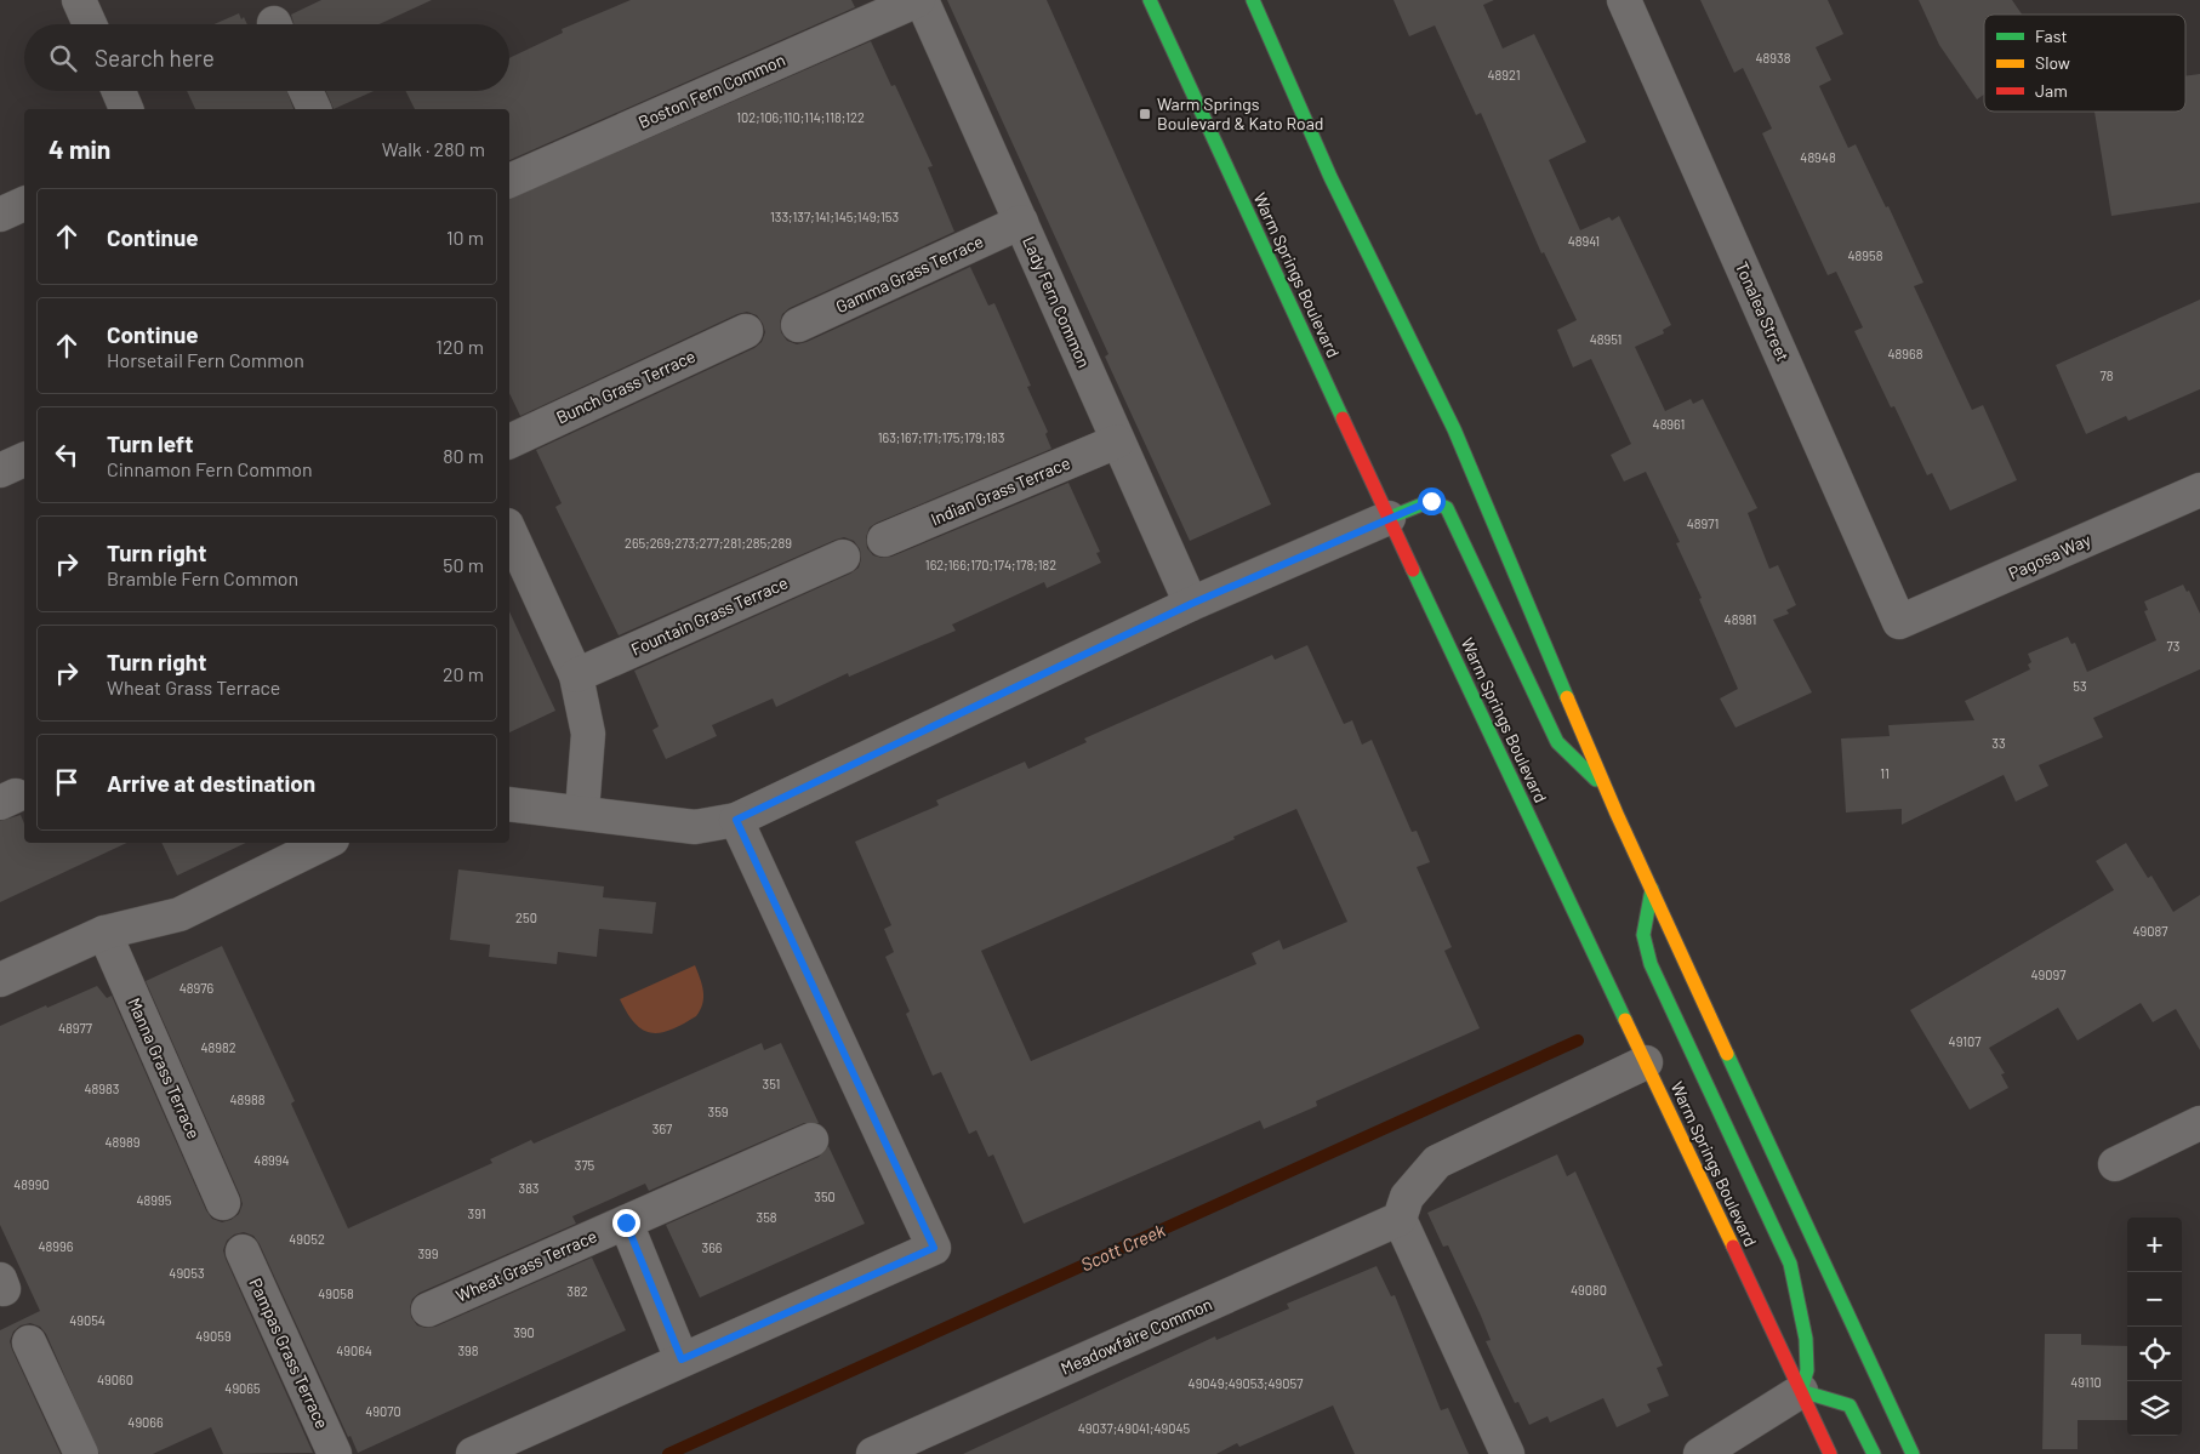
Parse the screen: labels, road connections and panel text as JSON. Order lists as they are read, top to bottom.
{
  "streets": {
    "main road": ["Warm Springs Boulevard"],
    "street": [
      "Boston Fern Common",
      "Gamma Grass Terrace",
      "Lady Fern Common",
      "Tonalea Street",
      "Bunch Grass Terrace",
      "Indian Grass Terrace",
      "Pagosa Way",
      "Fountain Grass Terrace",
      "Manna Grass Terrace",
      "Wheat Grass Terrace",
      "Meadowfaire Common",
      "Pampas Grass Terrace"
    ]
  },
  "crossings": [
    ["Boston Fern Common", "Lady Fern Common"],
    ["Gamma Grass Terrace", "Lady Fern Common"],
    ["Lady Fern Common", "Indian Grass Terrace"],
    ["Tonalea Street", "Pagosa Way"]
  ],
  "water": ["Scott Creek"],
  "places": {
    "transit": ["Warm Springs Boulevard & Kato Road"]
  },
  "house_numbers": [
    "48938",
    "48921",
    "102;106;110;114;118;122",
    "48948",
    "133;137;141;145;149;153",
    "48941",
    "48958",
    "48951",
    "48968",
    "78",
    "48961",
    "163;167;171;175;179;183",
    "48971",
    "265;269;273;277;281;285;289",
    "162;166;170;174;178;182",
    "48981",
    "73",
    "53",
    "33",
    "11",
    "250",
    "49087",
    "49097",
    "48976",
    "48977",
    "49107",
    "48982",
    "351",
    "48983",
    "48988",
    "359",
    "367",
    "48989",
    "48994",
    "375",
    "48990",
    "383",
    "350",
    "48995",
    "391",
    "358",
    "49052",
    "48996",
    "366",
    "399",
    "49053",
    "49080",
    "382",
    "49058",
    "49054",
    "390",
    "49059",
    "49064",
    "398",
    "49060",
    "49110",
    "49049;49053;49057",
    "49065",
    "49070",
    "49066",
    "49037;49041;49045"
  ],
  "legend": ["Fast", "Slow", "Jam"],
  "page": {
    "search": "Search here",
    "heading": ["4 min", "Walk · 280 m"],
    "list": [
      ["Continue", "10 m"],
      ["Continue", "Horsetail Fern Common", "120 m"],
      ["Turn left", "Cinnamon Fern Common", "80 m"],
      ["Turn right", "Bramble Fern Common", "50 m"],
      ["Turn right", "Wheat Grass Terrace", "20 m"],
      "Arrive at destination"
    ],
    "map_buttons": ["+", "−"]
  }
}
